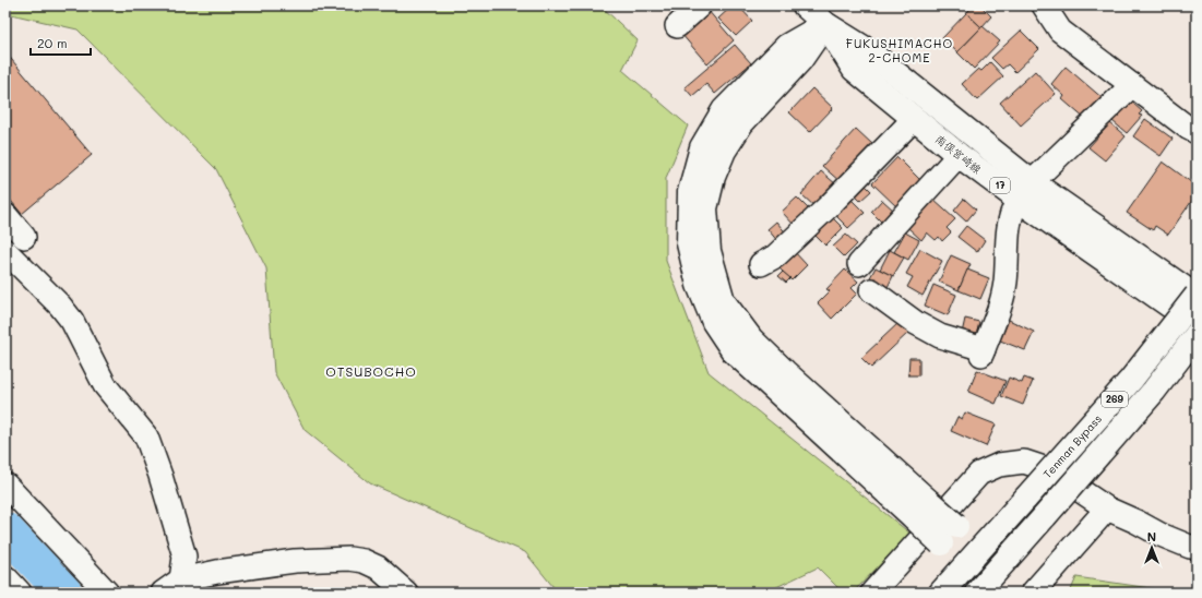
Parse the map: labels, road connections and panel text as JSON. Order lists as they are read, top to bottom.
{
  "streets": {
    "main road": [
      "南俣宮崎線",
      "17",
      "269",
      "Tenman Bypass"
    ]
  },
  "crossings": [
    ["南俣宮崎線", "Tenman Bypass"]
  ],
  "districts": ["FUKUSHIMACHO 2-CHOME", "OTSUBOCHO"],
  "scale_bar": "20 m",
  "north": "top"
}
